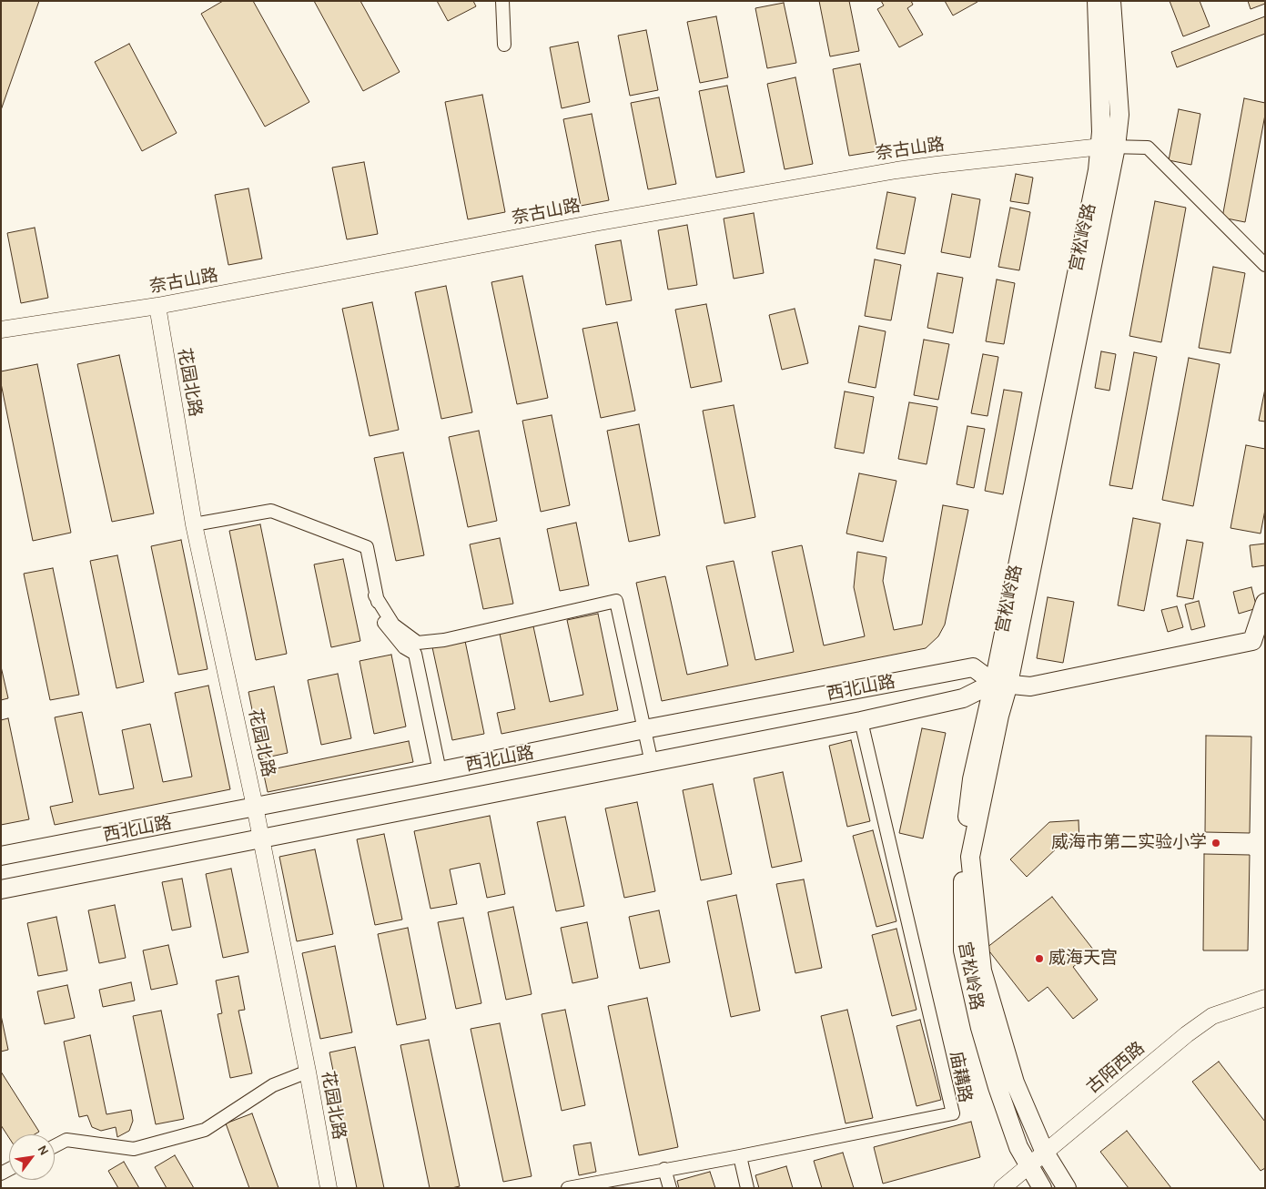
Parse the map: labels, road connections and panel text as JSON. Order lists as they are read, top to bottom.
{
  "streets": {
    "main road": ["宫松岭路", "西北山路"],
    "street": [
      "奈古山路",
      "花园北路",
      "古陌西路",
      "庙耩路"
    ]
  },
  "crossings": [
    ["奈古山路", "花园北路"],
    ["宫松岭路", "西北山路"],
    ["宫松岭路", "古陌西路"],
    ["花园北路", "西北山路"],
    ["西北山路", "庙耩路"]
  ],
  "places": ["威海市第二实验小学", "威海天宫"],
  "north": "top right"
}
